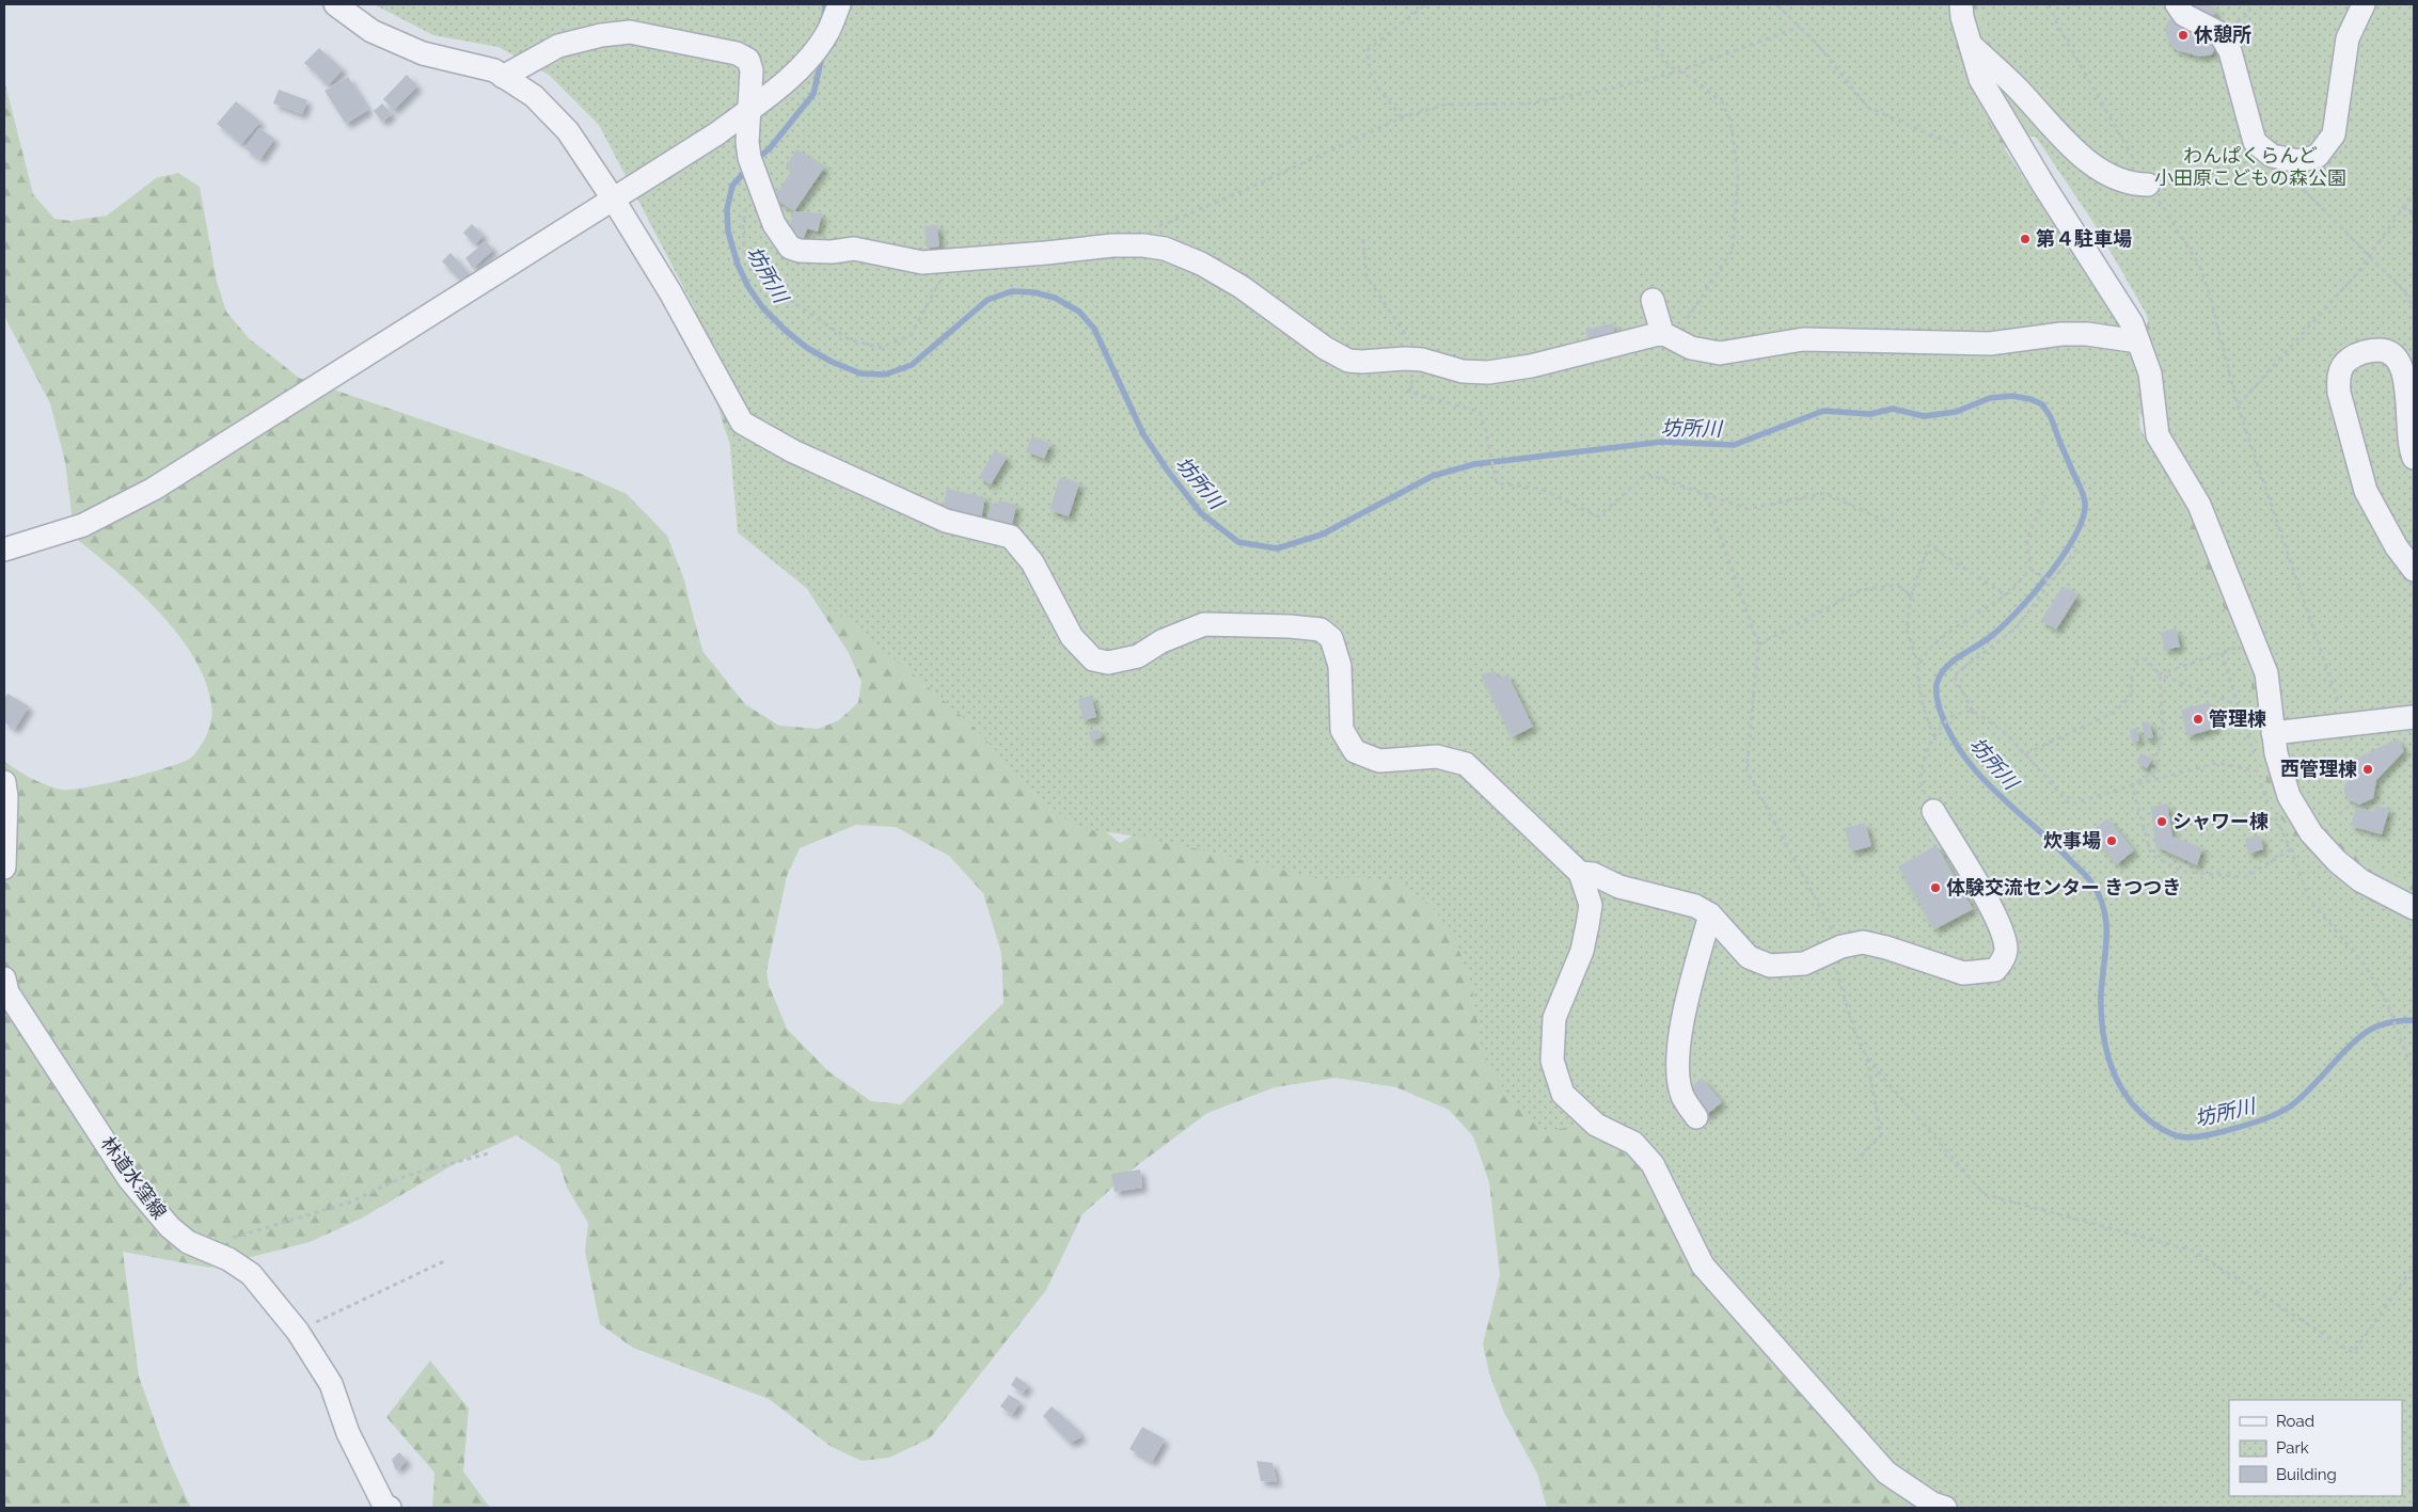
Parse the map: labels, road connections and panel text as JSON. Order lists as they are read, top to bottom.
{
  "streets": {
    "street": ["林道水窪線"]
  },
  "water": ["坊所川"],
  "parks": ["わんぱくらんど 小田原こどもの森公園"],
  "places": [
    "休憩所",
    "第４駐車場",
    "管理棟",
    "西管理棟",
    "シャワー棟",
    "炊事場",
    "体験交流センター きつつき"
  ],
  "legend": ["Road", "Park", "Building"]
}
